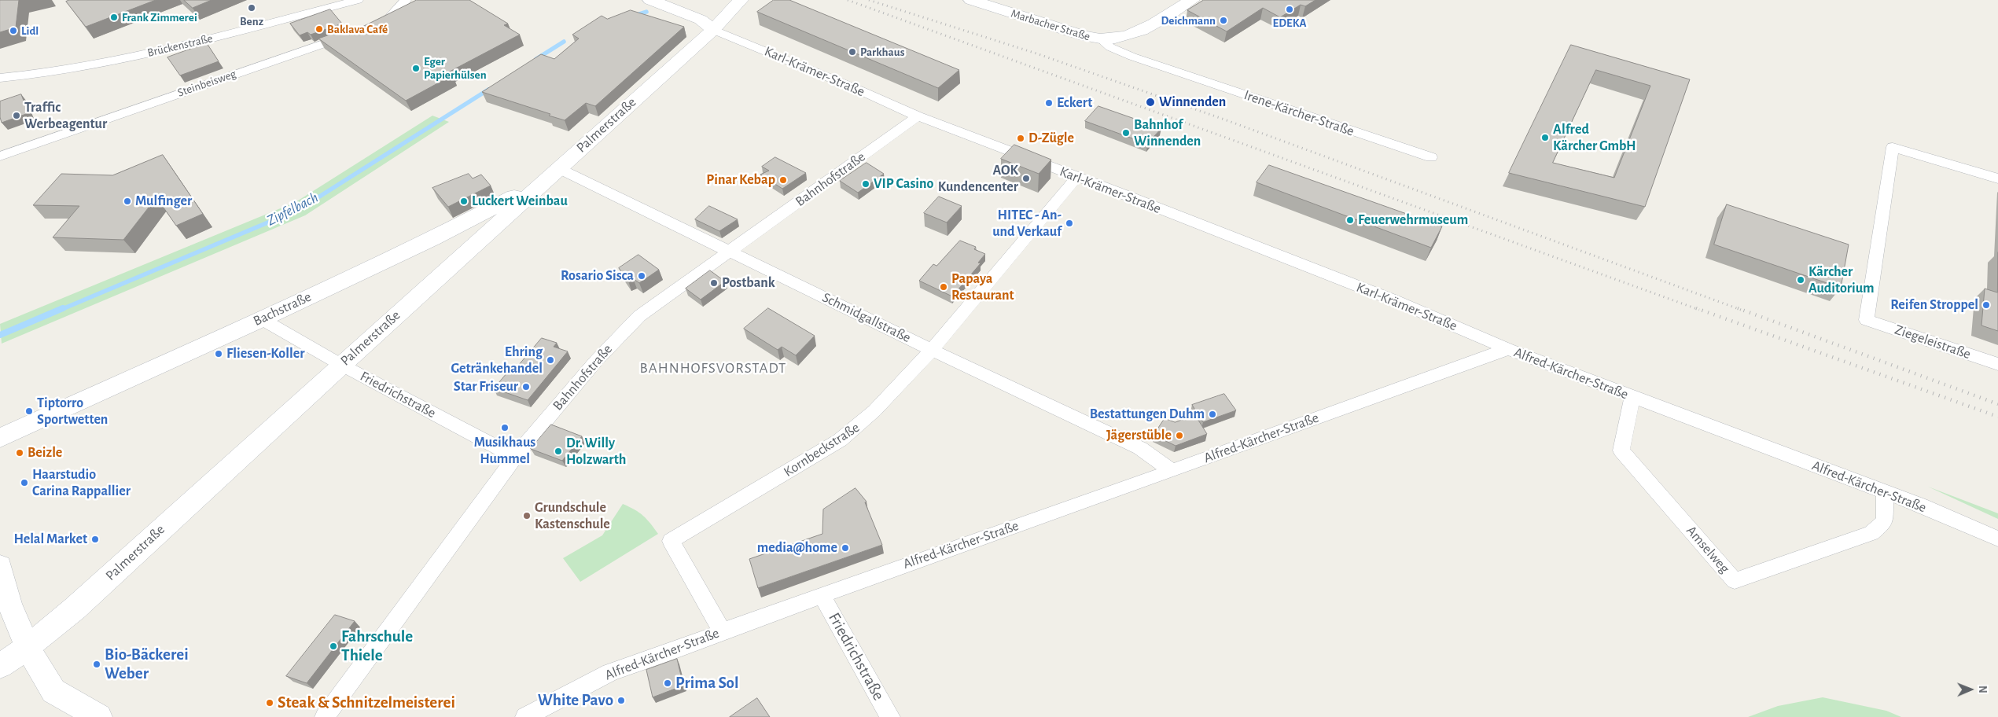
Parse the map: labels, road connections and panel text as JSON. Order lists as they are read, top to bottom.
{
  "streets": {
    "street": [
      "Marbacher Straße",
      "Brückenstraße",
      "Karl-Krämer-Straße",
      "Steinbeisweg",
      "Irene-Kärcher-Straße",
      "Palmerstraße",
      "Bahnhofstraße",
      "Bachstraße",
      "Schmidgallstraße",
      "Ziegeleistraße",
      "Alfred-Kärcher-Straße",
      "Friedrichstraße",
      "Kornbeckstraße",
      "Amselweg"
    ]
  },
  "crossings": [
    ["Marbacher Straße", "Irene-Kärcher-Straße"],
    ["Karl-Krämer-Straße", "Palmerstraße"],
    ["Karl-Krämer-Straße", "Bahnhofstraße"],
    ["Karl-Krämer-Straße", "Alfred-Kärcher-Straße"],
    ["Karl-Krämer-Straße", "Kornbeckstraße"],
    ["Palmerstraße", "Bachstraße"],
    ["Palmerstraße", "Schmidgallstraße"],
    ["Palmerstraße", "Friedrichstraße"],
    ["Bahnhofstraße", "Schmidgallstraße"],
    ["Bahnhofstraße", "Friedrichstraße"],
    ["Bachstraße", "Schmidgallstraße"],
    ["Bachstraße", "Friedrichstraße"],
    ["Schmidgallstraße", "Alfred-Kärcher-Straße"],
    ["Schmidgallstraße", "Kornbeckstraße"],
    ["Alfred-Kärcher-Straße", "Friedrichstraße"],
    ["Alfred-Kärcher-Straße", "Kornbeckstraße"],
    ["Alfred-Kärcher-Straße", "Amselweg"]
  ],
  "districts": ["BAHNHOFSVORSTADT"],
  "water": ["Zipfelbach"],
  "places": [
    "Benz",
    "EDEKA",
    "Frank Zimmerei",
    "Deichmann",
    "Baklava Café",
    "Lidl",
    "Parkhaus",
    "Eger Papierhülsen",
    "Winnenden",
    "Eckert",
    "Traffic Werbeagentur",
    "Bahnhof Winnenden",
    "Alfred Kärcher GmbH",
    "D-Zügle",
    "AOK Kundencenter",
    "Pinar Kebap",
    "VIP Casino",
    "Mulfinger",
    "Luckert Weinbau",
    "Feuerwehrmuseum",
    "HITEC - An- und Verkauf",
    "Rosario Sisca",
    "Kärcher Auditorium",
    "Postbank",
    "Papaya Restaurant",
    "Reifen Stroppel",
    "Fliesen-Koller",
    "Ehring Getränkehandel",
    "Star Friseur",
    "Tiptorro Sportwetten",
    "Bestattungen Duhm",
    "Musikhaus Hummel",
    "Jägerstüble",
    "Dr. Willy Holzwarth",
    "Beizle",
    "Haarstudio Carina Rappallier",
    "Grundschule Kastenschule",
    "Helal Market",
    "media@home",
    "Fahrschule Thiele",
    "Bio-Bäckerei Weber",
    "Prima Sol",
    "White Pavo",
    "Steak & Schnitzelmeisterei"
  ],
  "north": "right"
}
